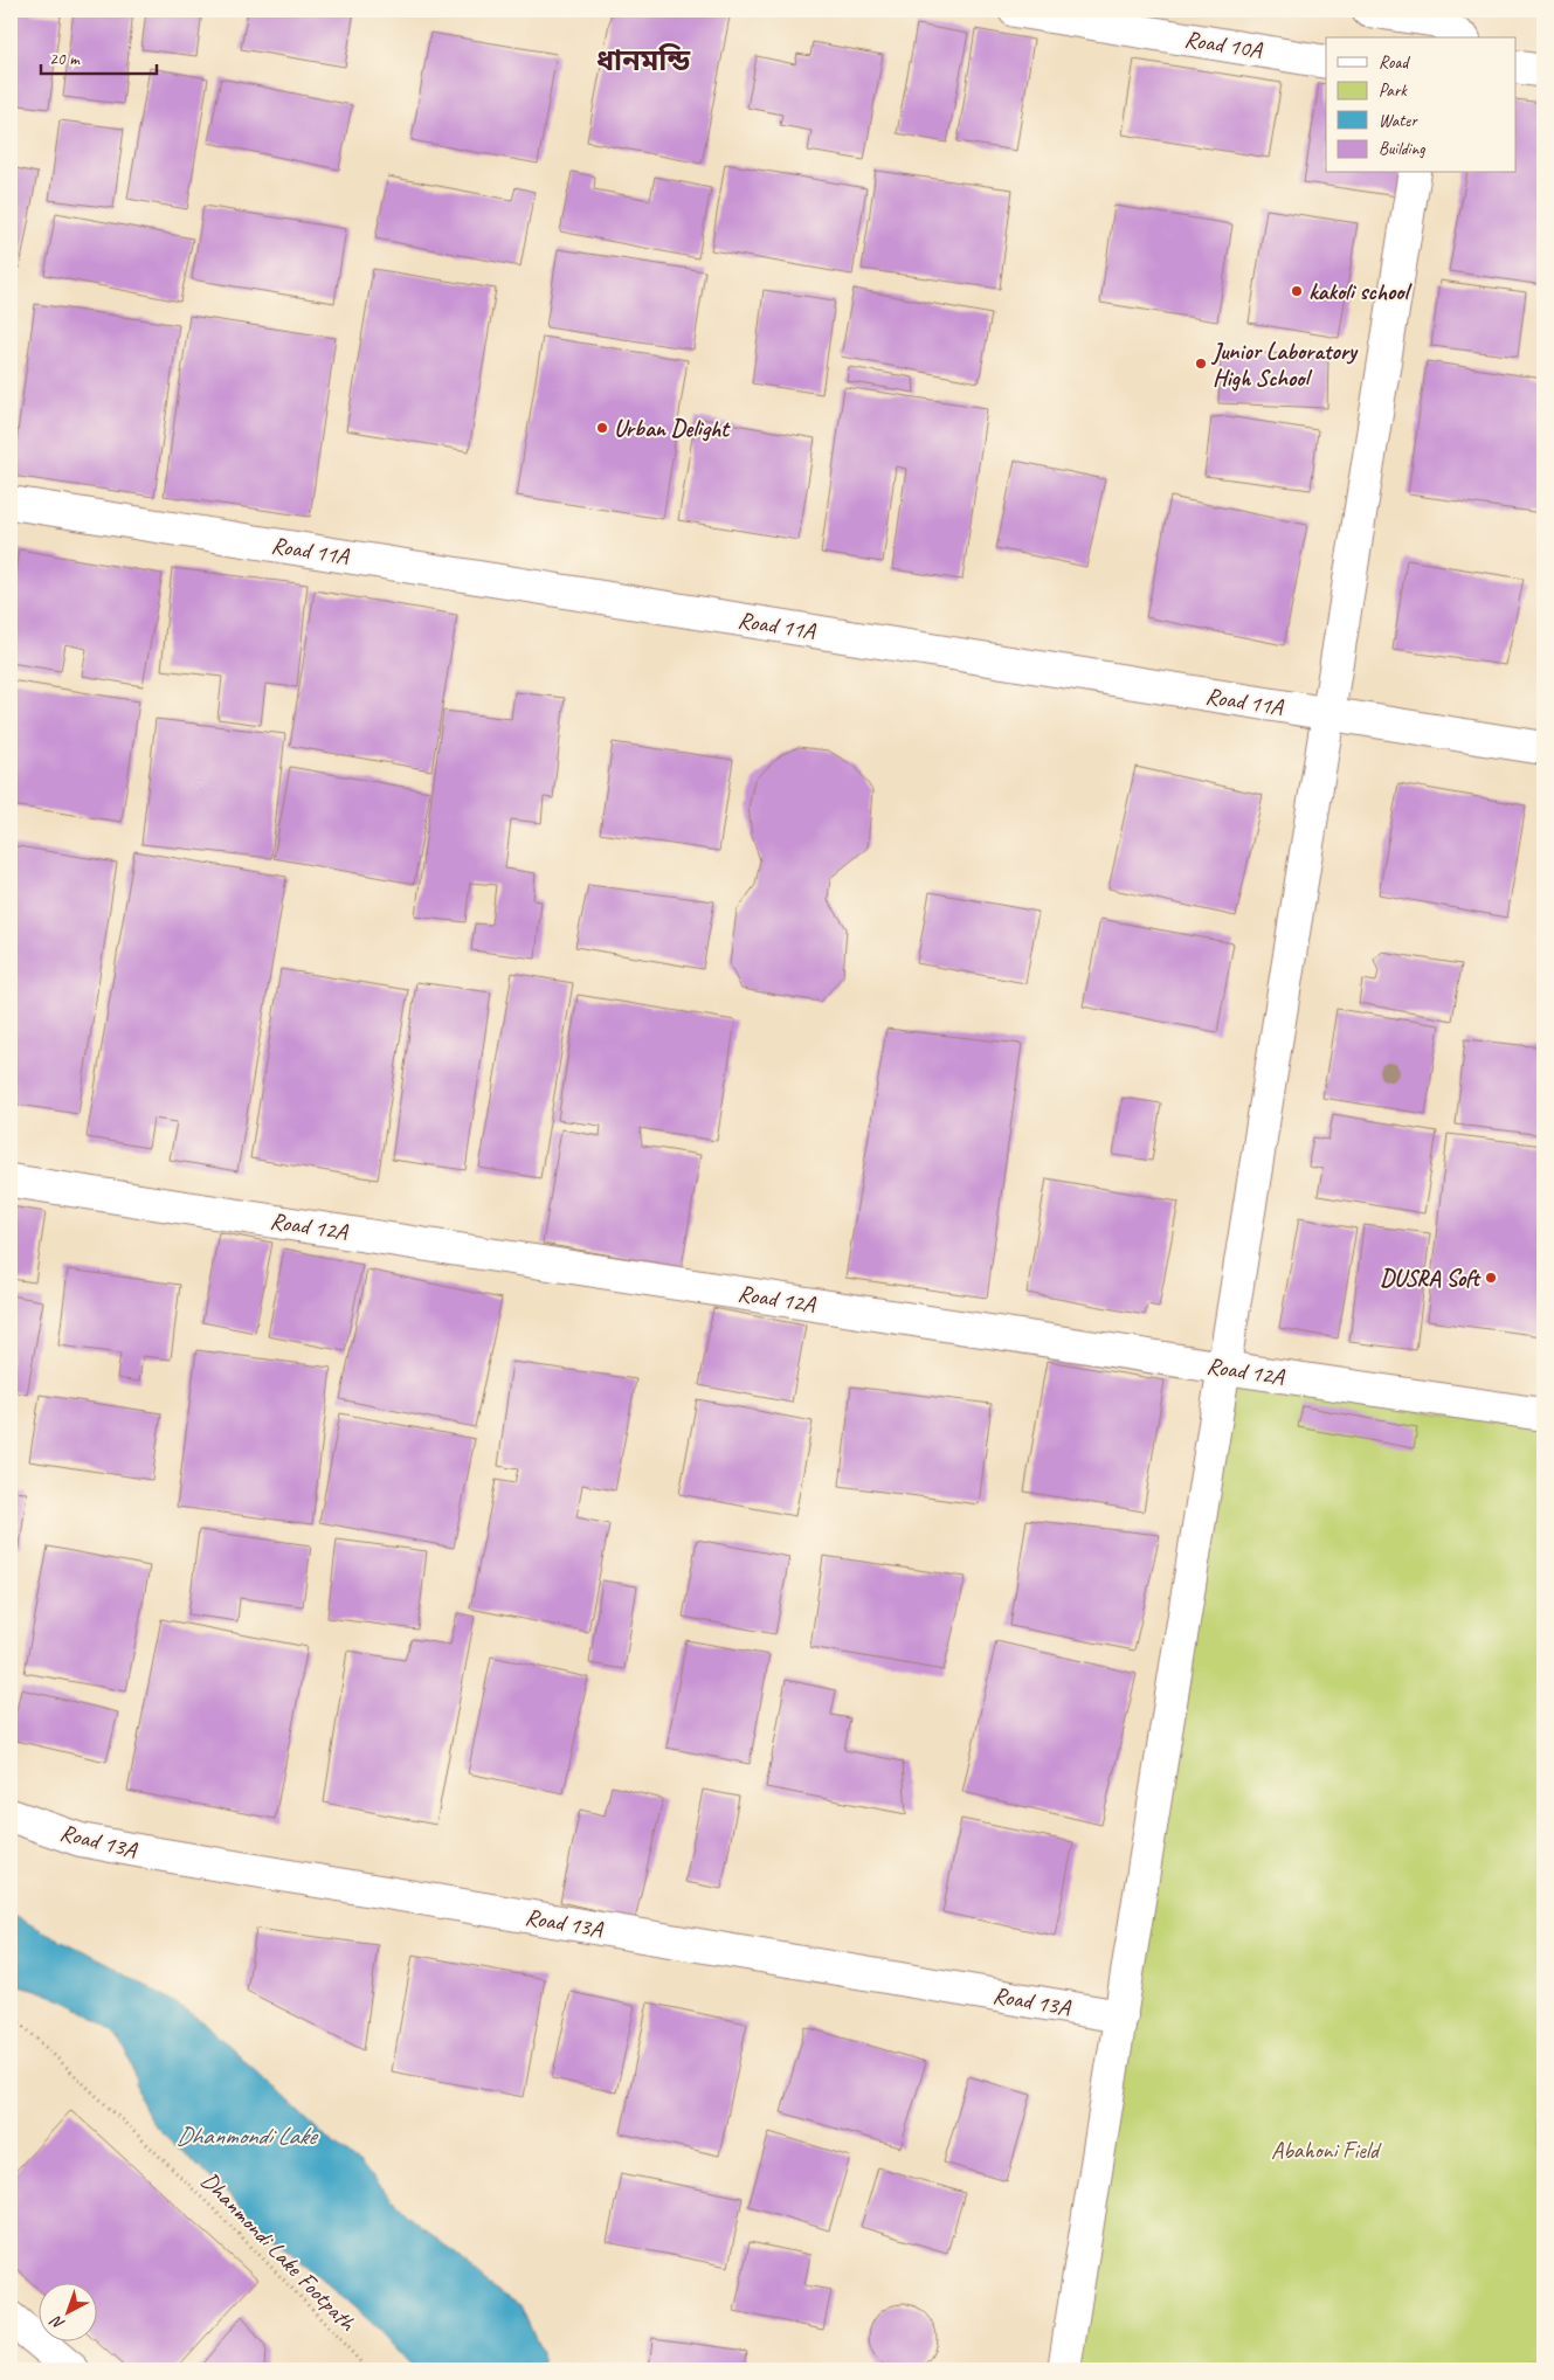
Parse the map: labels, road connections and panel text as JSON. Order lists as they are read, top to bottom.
{
  "streets": {
    "street": [
      "Road 10A",
      "Road 11A",
      "Road 12A",
      "Road 13A"
    ],
    "path": ["Dhanmondi Lake Footpath"]
  },
  "districts": ["ধানমন্ডি"],
  "water": ["Dhanmondi Lake"],
  "parks": ["Abahoni Field"],
  "places": [
    "kakoli school",
    "Junior Laboratory High School",
    "Urban Delight",
    "DUSRA Soft"
  ],
  "legend": [
    "Road",
    "Park",
    "Water",
    "Building"
  ],
  "scale_bar": "20 m",
  "north": "bottom left"
}
